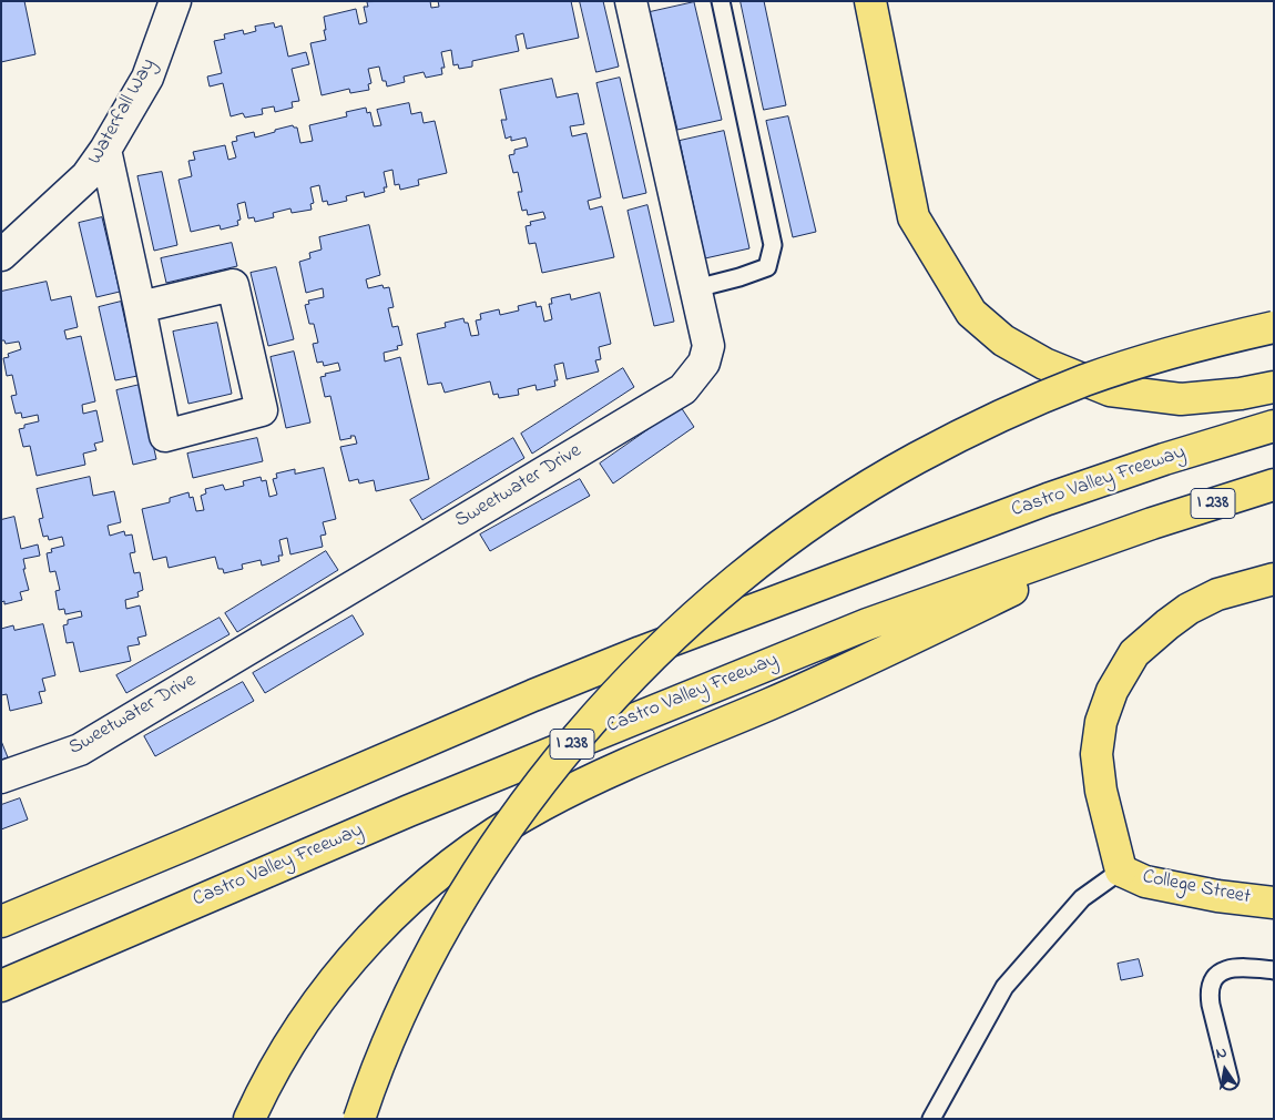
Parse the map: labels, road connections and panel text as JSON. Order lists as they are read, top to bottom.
{
  "streets": {
    "main road": ["Castro Valley Freeway", "I 238", "College Street"],
    "street": ["Waterfall Way", "Sweetwater Drive"]
  },
  "north": "top"
}
